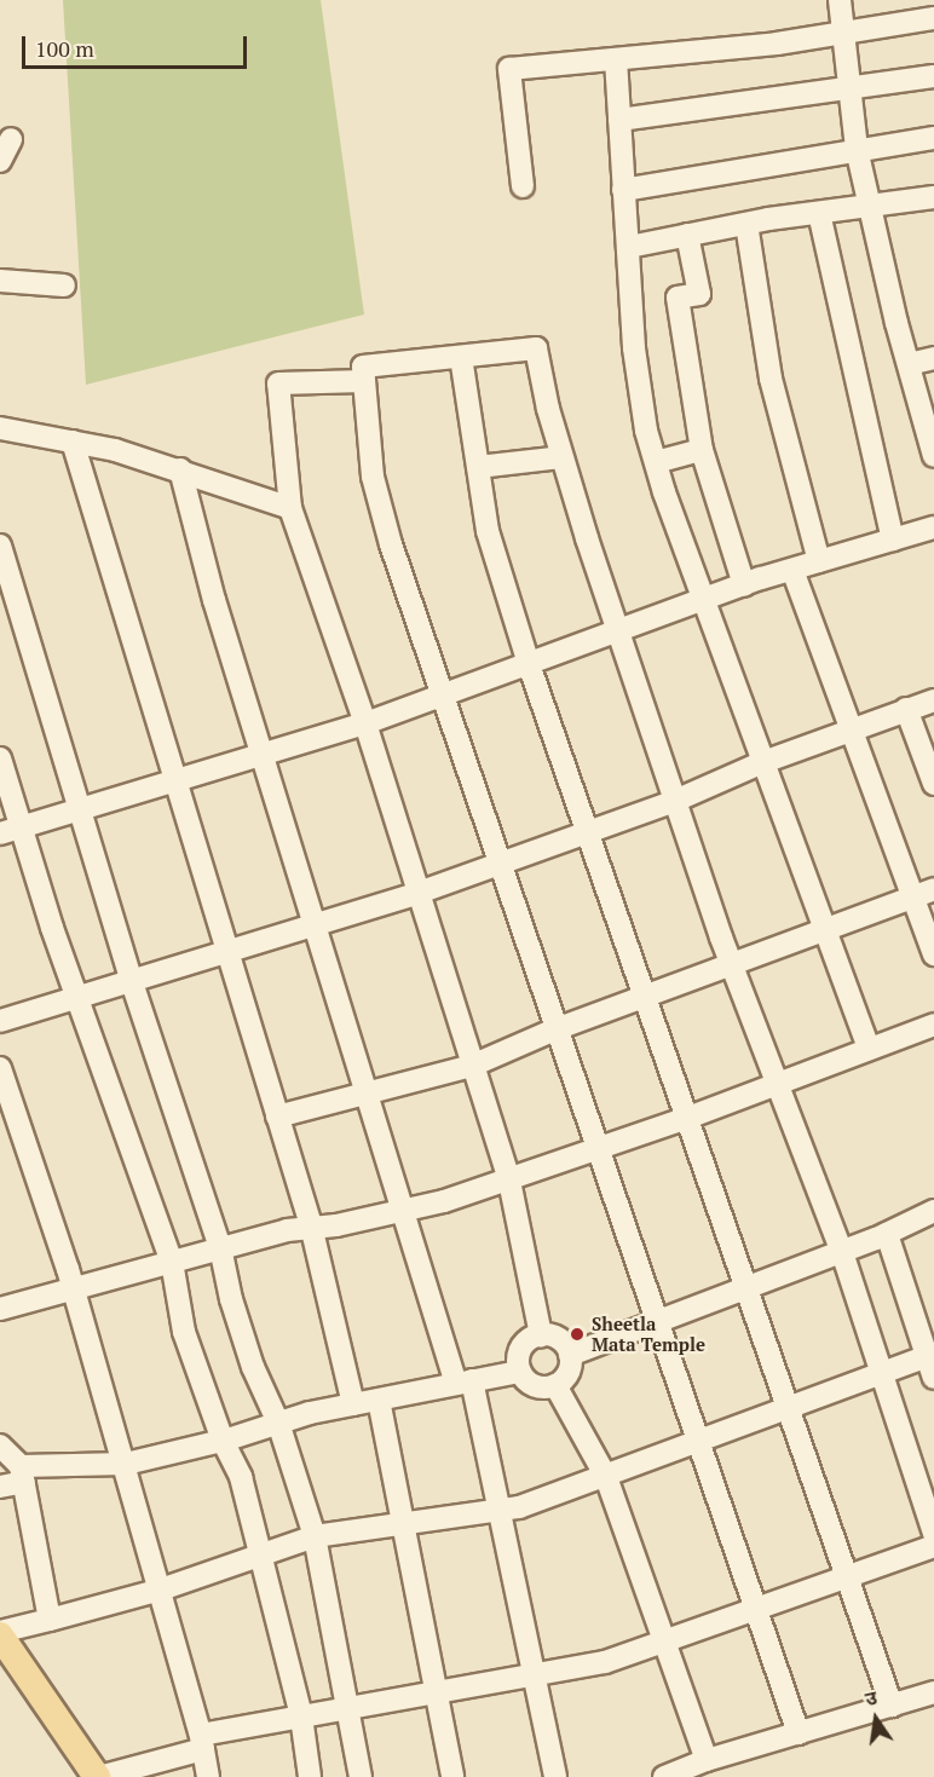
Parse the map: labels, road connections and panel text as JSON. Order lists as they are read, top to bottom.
{
  "places": ["Sheetla Mata Temple"],
  "scale_bar": "100 m",
  "north": "top"
}
